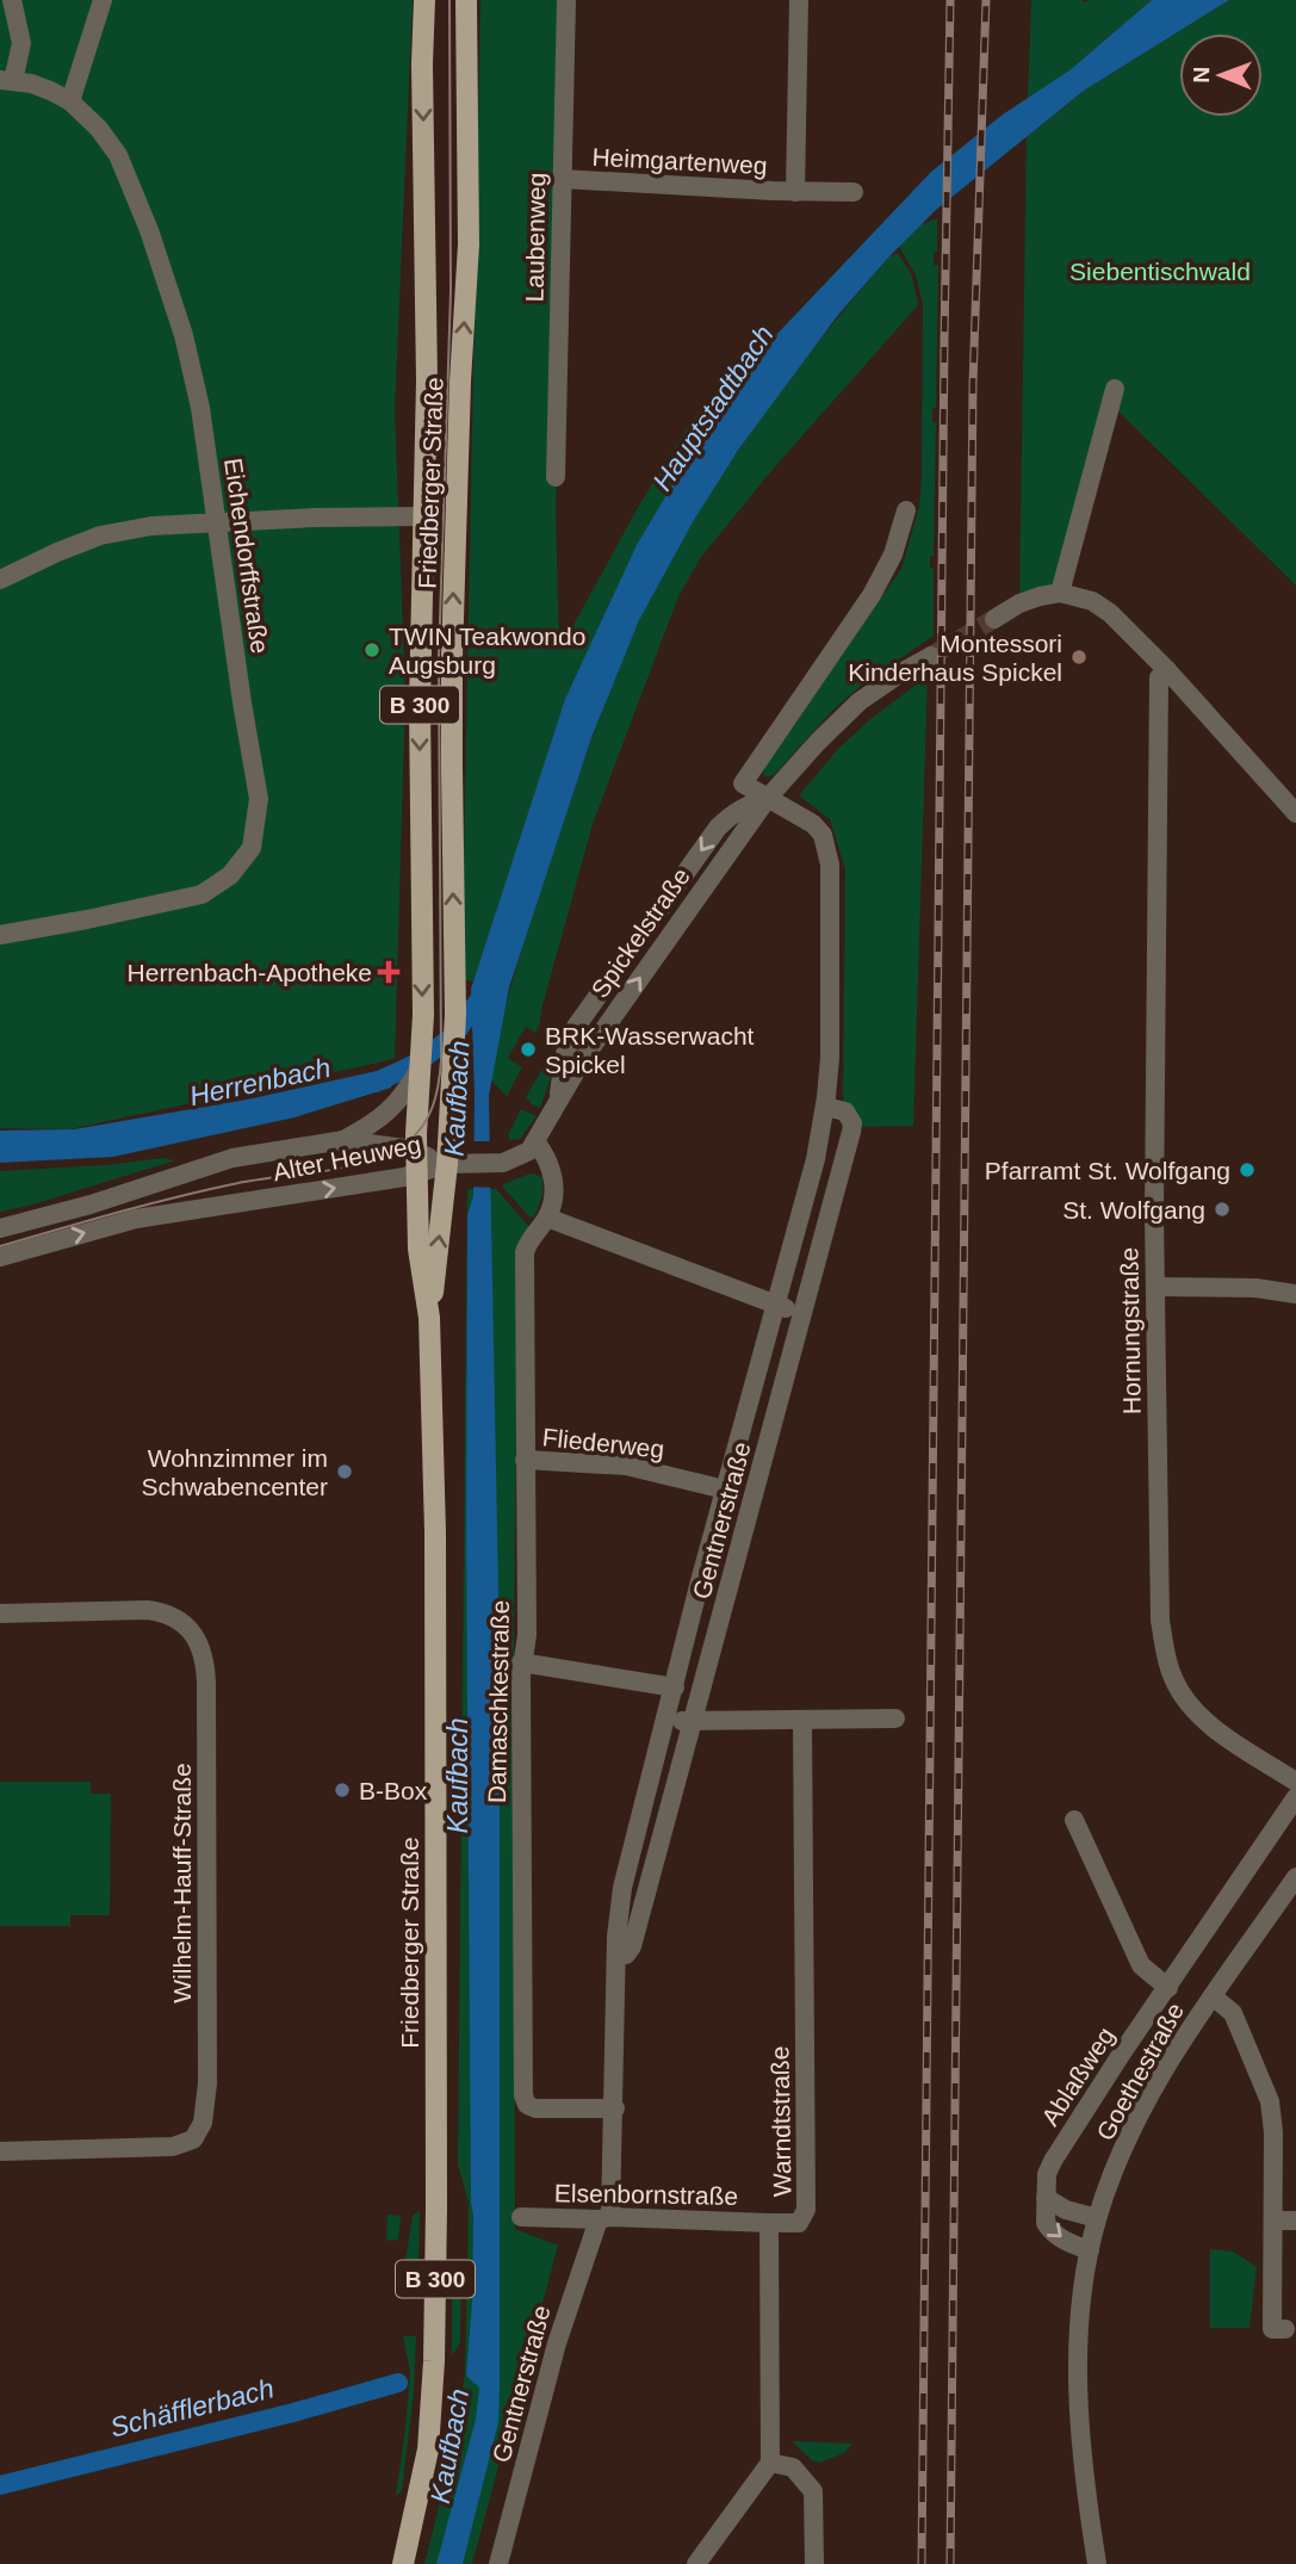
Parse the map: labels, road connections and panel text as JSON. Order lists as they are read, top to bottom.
{
  "streets": {
    "main road": ["Friedberger Straße", "B 300"],
    "street": [
      "Heimgartenweg",
      "Laubenweg",
      "Eichendorffstraße",
      "Spickelstraße",
      "Alter Heuweg",
      "Hornungstraße",
      "Fliederweg",
      "Gentnerstraße",
      "Damaschkestraße",
      "Wilhelm-Hauff-Straße",
      "Goethestraße",
      "Ablaßweg",
      "Warndtstraße",
      "Elsenbornstraße"
    ]
  },
  "crossings": [
    ["Heimgartenweg", "Laubenweg"],
    ["Friedberger Straße", "Spickelstraße"],
    ["Friedberger Straße", "Alter Heuweg"],
    ["Spickelstraße", "Alter Heuweg"],
    ["Spickelstraße", "Gentnerstraße"],
    ["Fliederweg", "Gentnerstraße"],
    ["Fliederweg", "Damaschkestraße"],
    ["Gentnerstraße", "Damaschkestraße"],
    ["Gentnerstraße", "Elsenbornstraße"],
    ["Goethestraße", "Ablaßweg"],
    ["Warndtstraße", "Elsenbornstraße"]
  ],
  "water": [
    "Hauptstadtbach",
    "Herrenbach",
    "Kaufbach",
    "Schäfflerbach"
  ],
  "parks": ["Siebentischwald"],
  "places": {
    "other": [
      "TWIN Teakwondo Augsburg",
      "Montessori Kinderhaus Spickel",
      "BRK-Wasserwacht Spickel",
      "Pfarramt St. Wolfgang",
      "St. Wolfgang",
      "Wohnzimmer im Schwabencenter",
      "B-Box"
    ],
    "health": ["Herrenbach-Apotheke"]
  },
  "north": "left"
}
